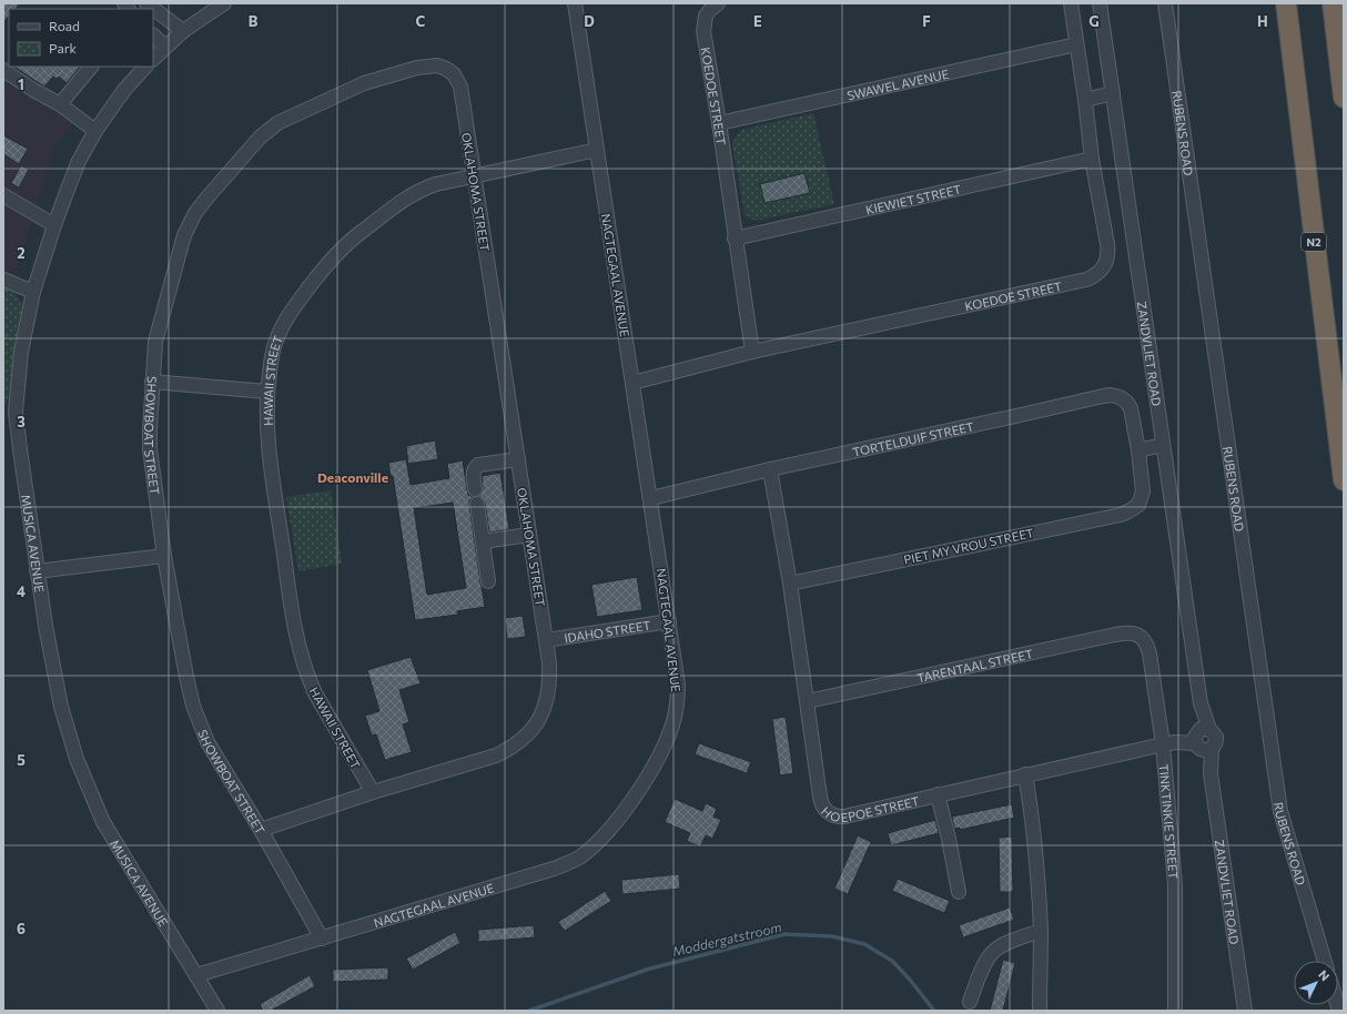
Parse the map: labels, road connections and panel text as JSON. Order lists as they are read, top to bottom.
{
  "streets": {
    "highway": ["N2"],
    "street": [
      "SWAWEL AVENUE",
      "KOEDOE STREET",
      "RUBENS ROAD",
      "OKLAHOMA STREET",
      "KIEWIET STREET",
      "NAGTEGAAL AVENUE",
      "ZANDVLIET ROAD",
      "HAWAII STREET",
      "SHOWBOAT STREET",
      "TORTELDUIF STREET",
      "MUSICA AVENUE",
      "PIET MY VROU STREET",
      "IDAHO STREET",
      "TARENTAAL STREET",
      "HOEPOE STREET",
      "TINKTINKIE STREET"
    ]
  },
  "crossings": [
    ["SWAWEL AVENUE", "KOEDOE STREET"],
    ["KOEDOE STREET", "KIEWIET STREET"],
    ["KOEDOE STREET", "NAGTEGAAL AVENUE"],
    ["OKLAHOMA STREET", "HAWAII STREET"],
    ["OKLAHOMA STREET", "SHOWBOAT STREET"],
    ["OKLAHOMA STREET", "IDAHO STREET"],
    ["NAGTEGAAL AVENUE", "HAWAII STREET"],
    ["NAGTEGAAL AVENUE", "SHOWBOAT STREET"],
    ["NAGTEGAAL AVENUE", "TORTELDUIF STREET"],
    ["NAGTEGAAL AVENUE", "MUSICA AVENUE"],
    ["NAGTEGAAL AVENUE", "IDAHO STREET"],
    ["ZANDVLIET ROAD", "HOEPOE STREET"],
    ["TORTELDUIF STREET", "PIET MY VROU STREET"],
    ["TORTELDUIF STREET", "HOEPOE STREET"],
    ["PIET MY VROU STREET", "HOEPOE STREET"],
    ["TARENTAAL STREET", "HOEPOE STREET"],
    ["TARENTAAL STREET", "TINKTINKIE STREET"],
    ["HOEPOE STREET", "TINKTINKIE STREET"]
  ],
  "districts": ["Deaconville"],
  "water": ["Moddergatstroom"],
  "legend": ["Road", "Park"],
  "north": "top right",
  "grid": {
    "columns": [
      "B",
      "C",
      "D",
      "E",
      "F",
      "G",
      "H"
    ],
    "rows": [
      "1",
      "2",
      "3",
      "4",
      "5",
      "6"
    ]
  }
}
